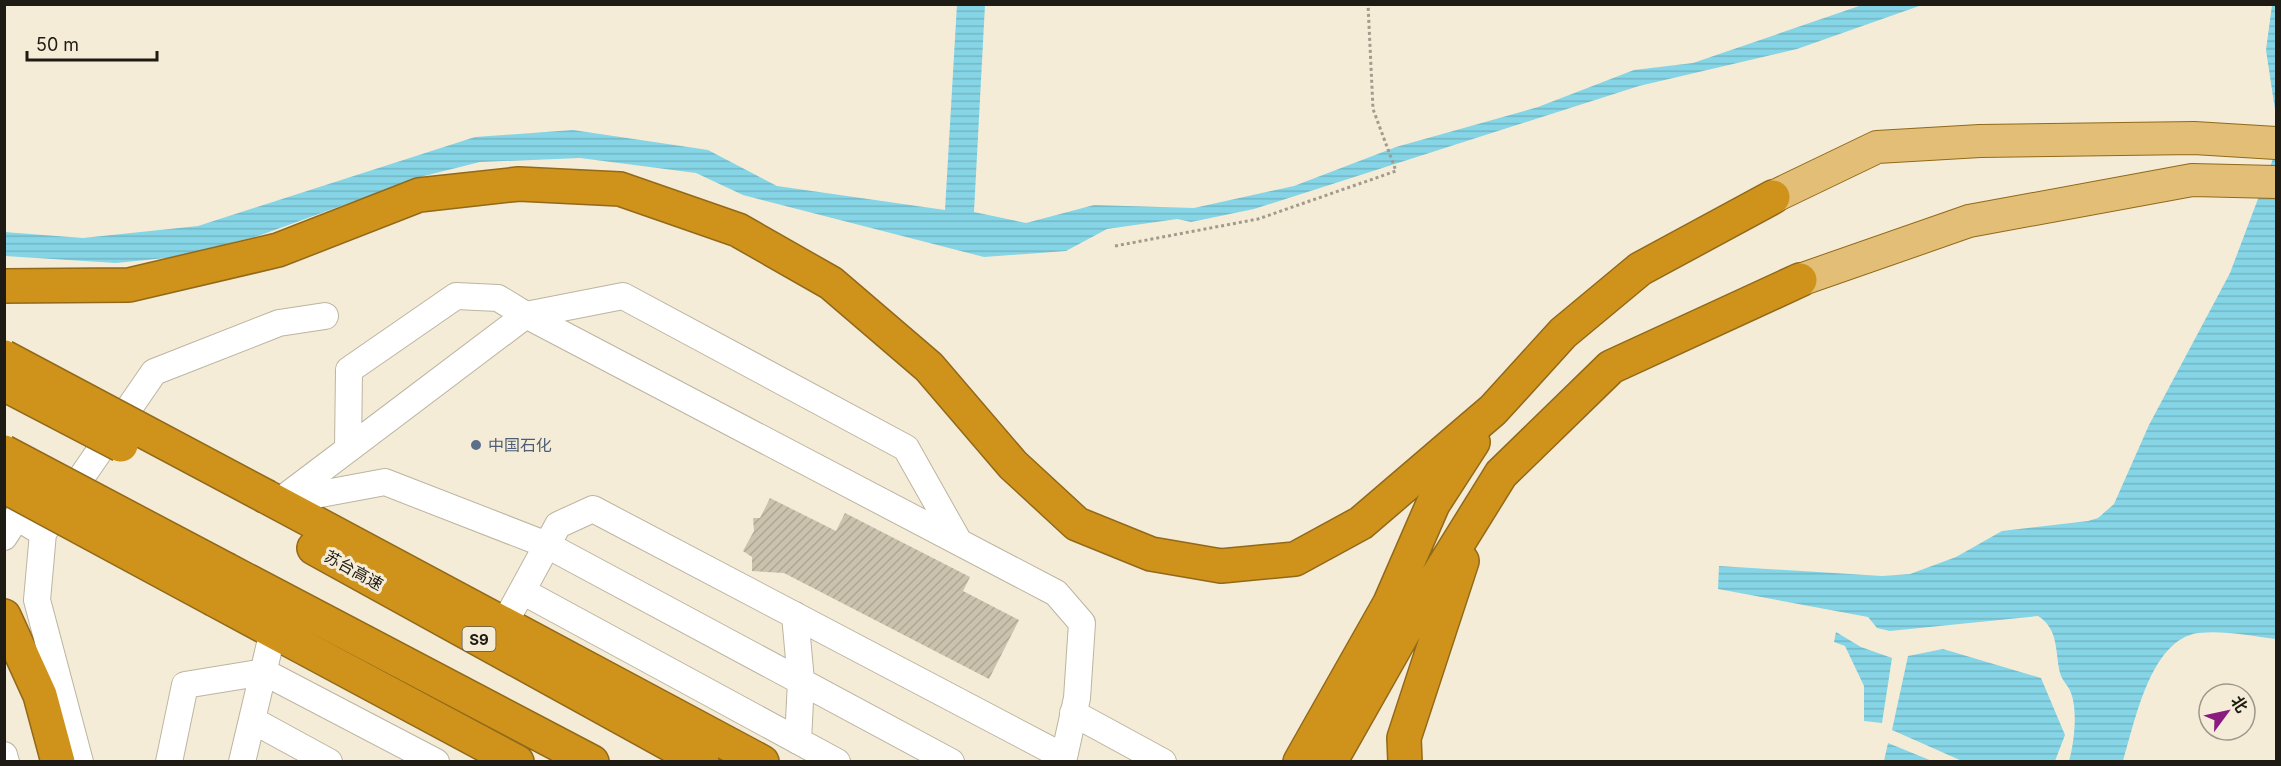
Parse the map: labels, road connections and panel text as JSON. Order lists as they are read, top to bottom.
{
  "streets": {
    "highway": ["苏台高速", "S9"]
  },
  "places": ["中国石化"],
  "scale_bar": "50 m",
  "north": "top right"
}
